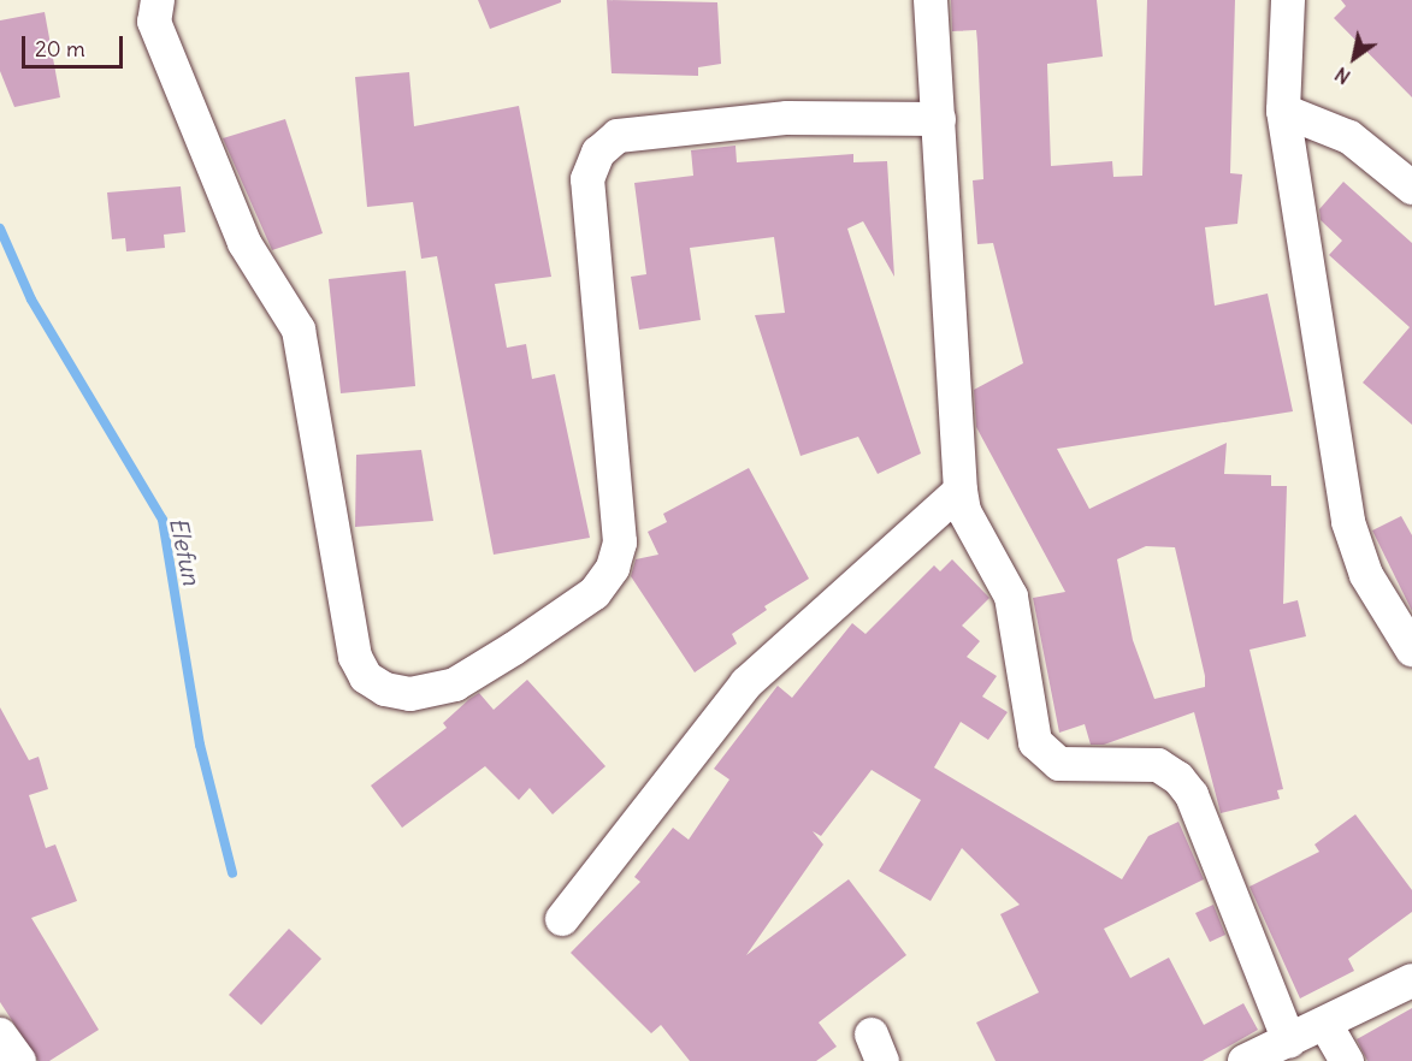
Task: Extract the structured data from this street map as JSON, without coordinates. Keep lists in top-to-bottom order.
{
  "water": ["Elefun"],
  "scale_bar": "20 m",
  "north": "bottom left"
}
